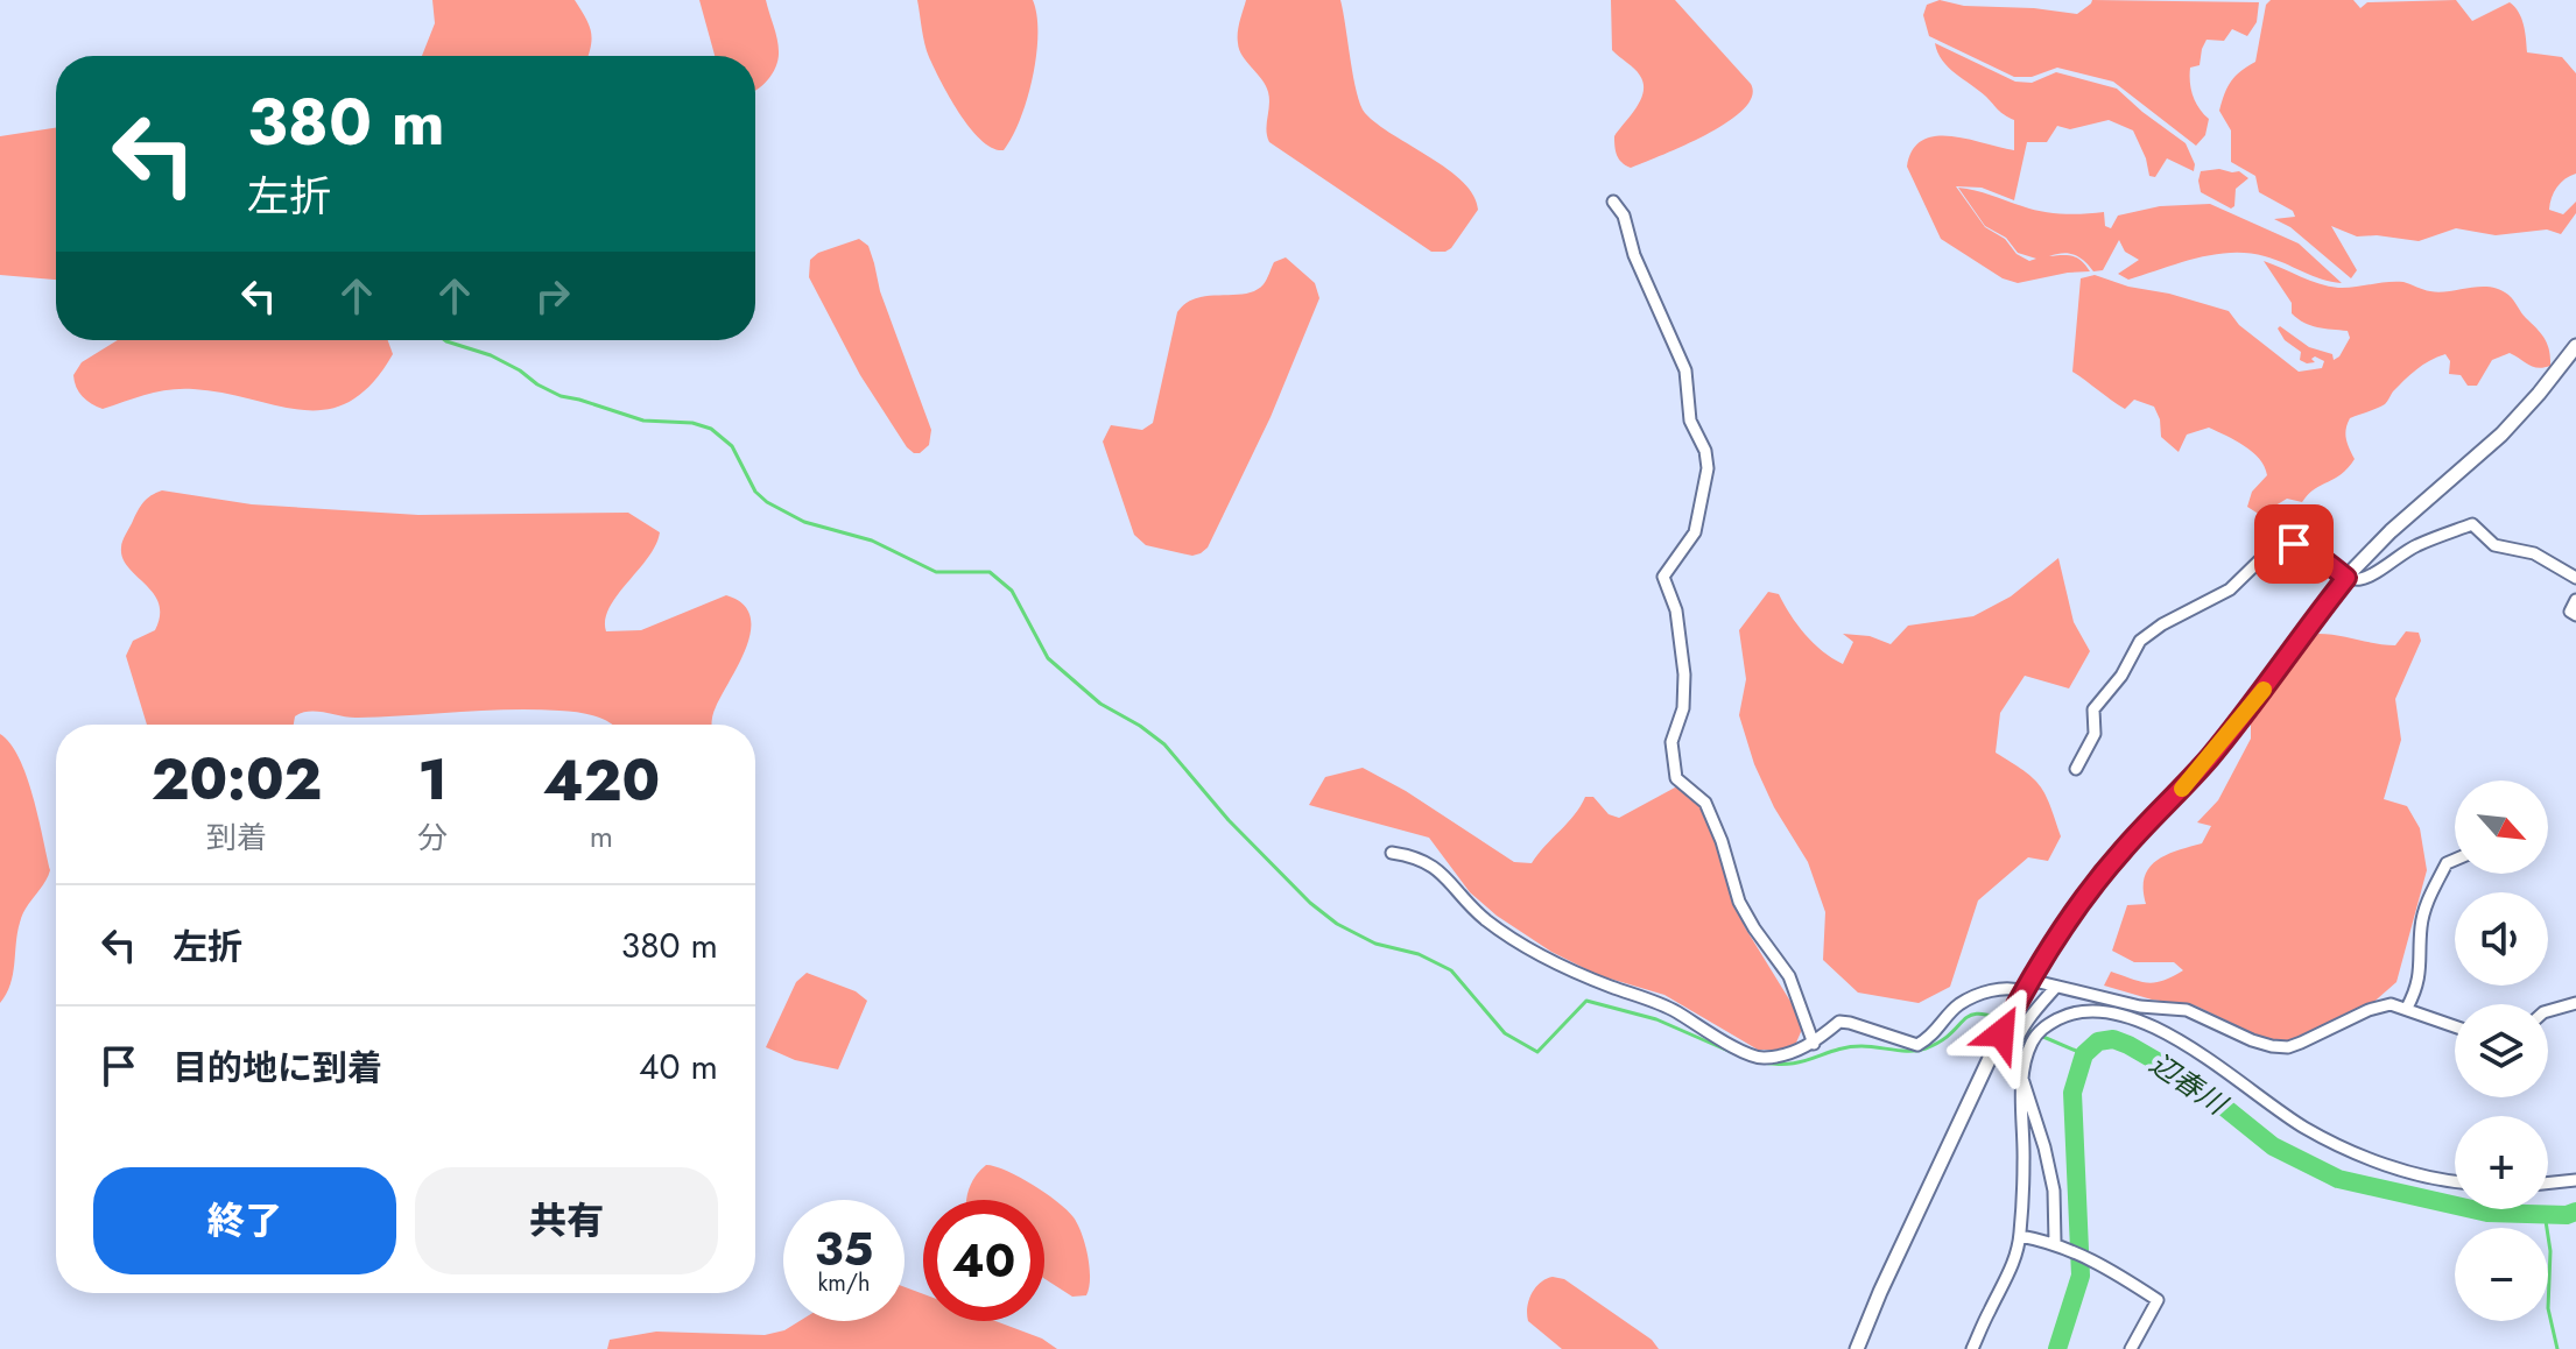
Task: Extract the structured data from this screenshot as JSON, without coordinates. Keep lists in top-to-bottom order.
{
  "water": ["辺春川"],
  "north": "bottom right",
  "page": {
    "turn": ["380 m", "左折"],
    "eta": [
      "20:02",
      "到着",
      "1",
      "分",
      "420",
      "m"
    ],
    "map_buttons": ["+", "−"],
    "list": [
      {
        "name": "左折",
        "value": "380 m"
      },
      {
        "name": "目的地に到着",
        "value": "40 m"
      }
    ],
    "buttons": ["終了", "共有"],
    "speed": "35 km/h",
    "limit": "40"
  }
}
